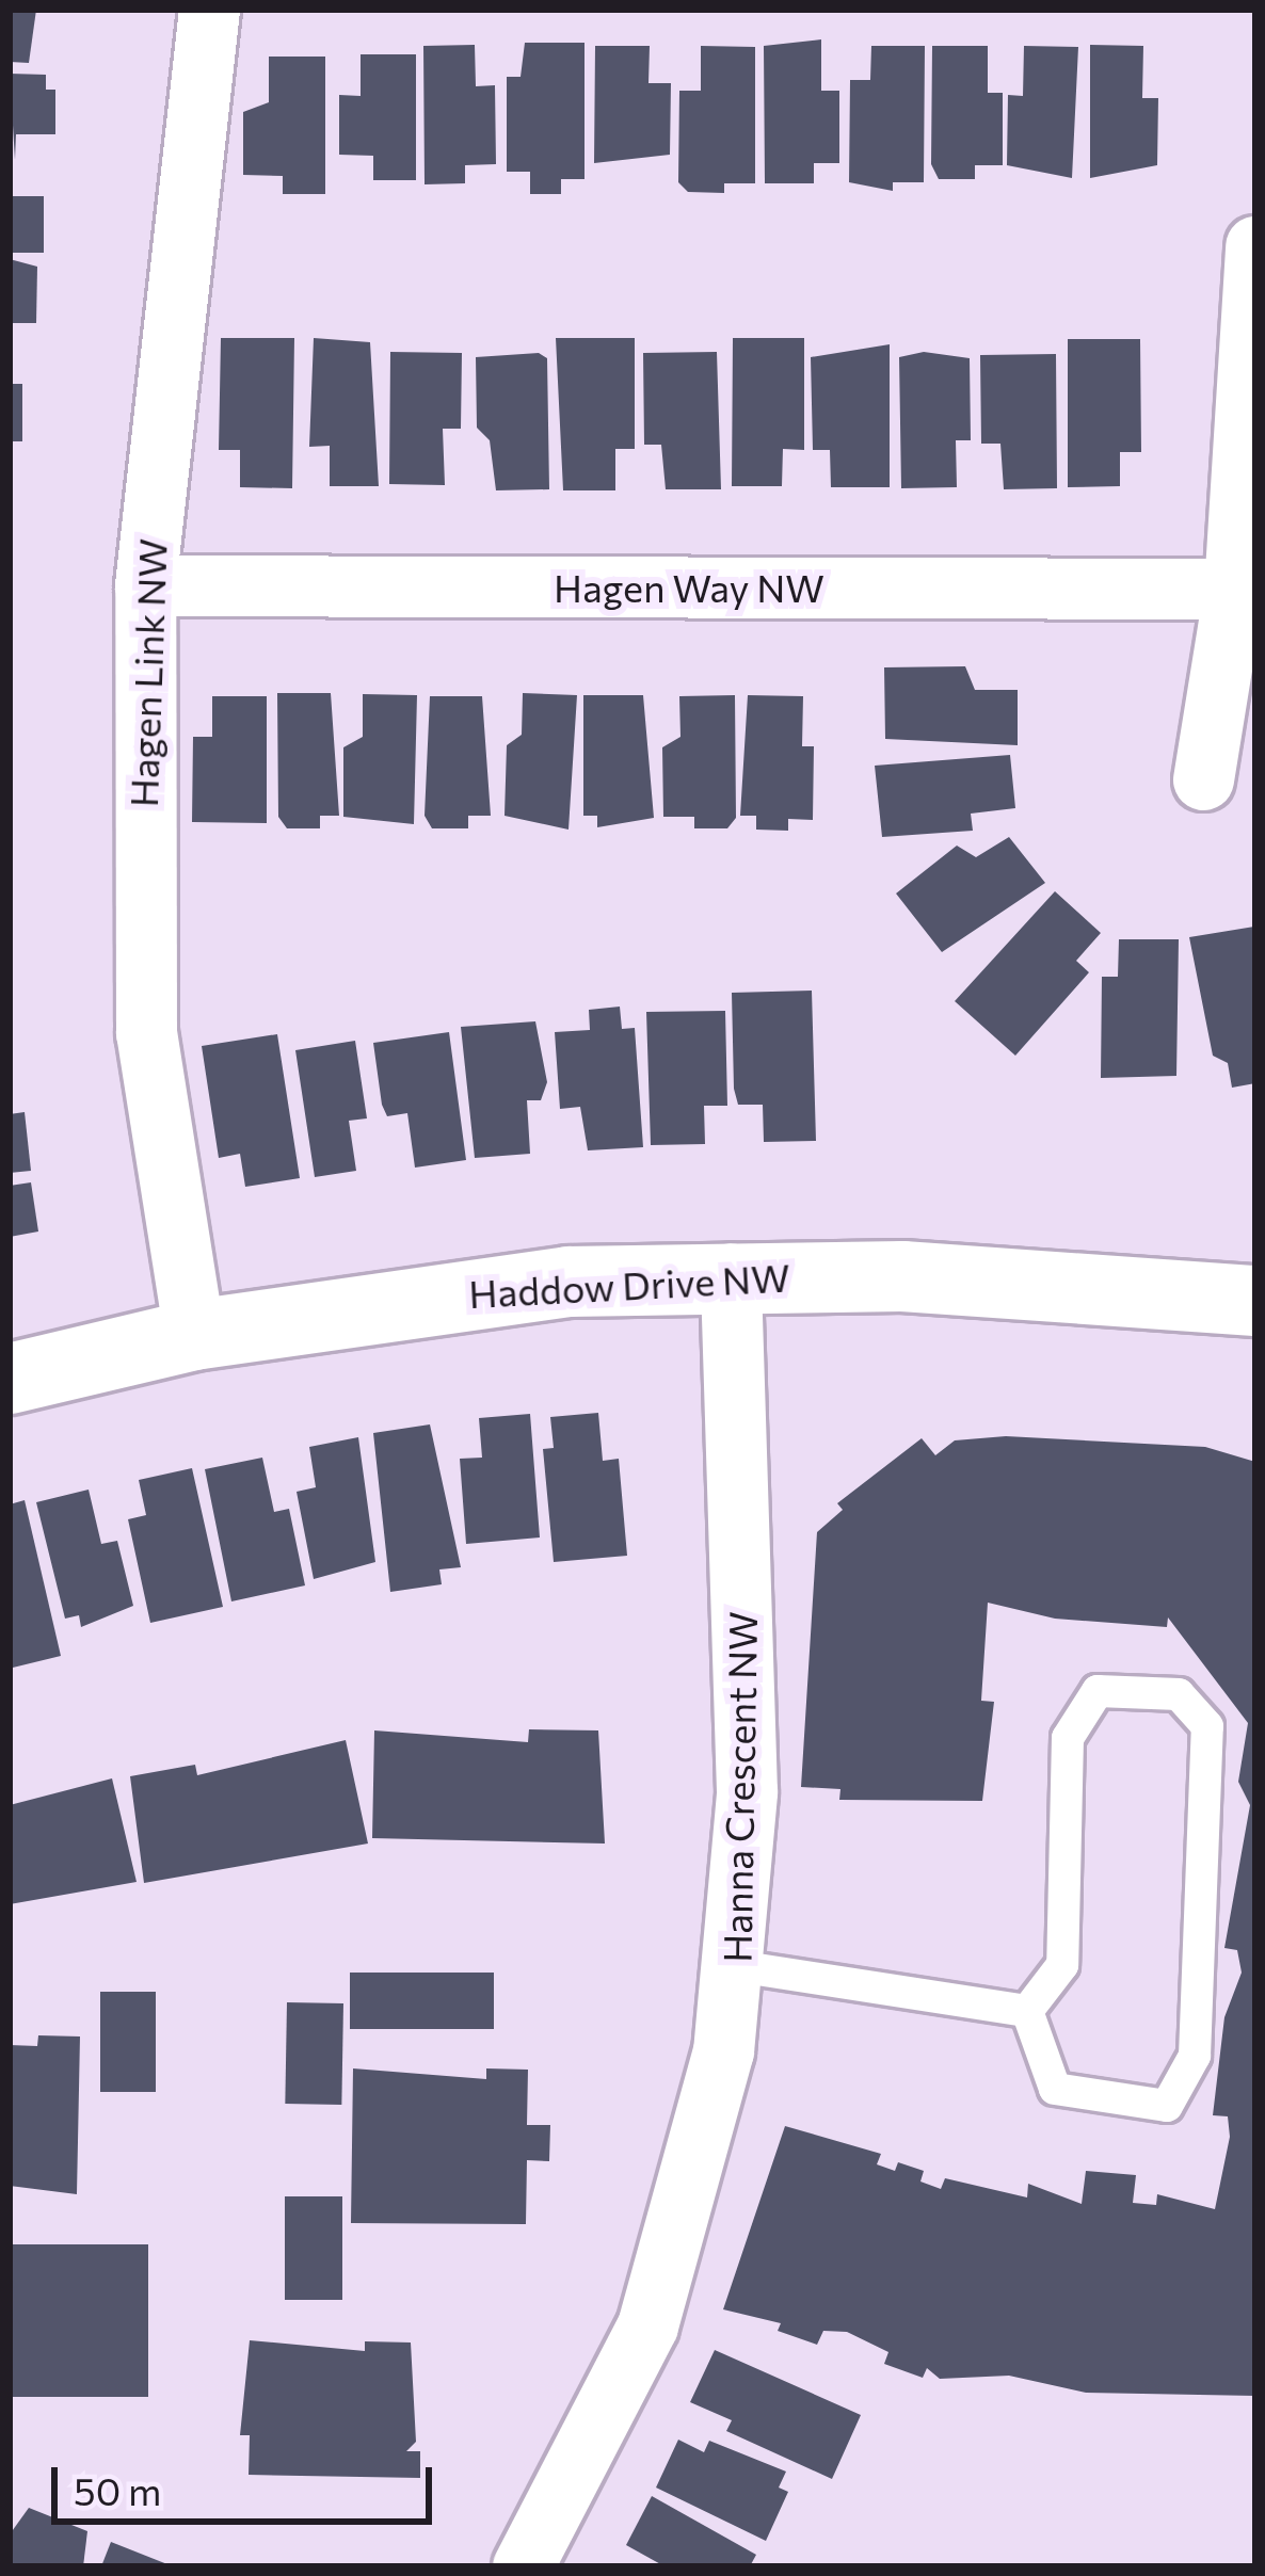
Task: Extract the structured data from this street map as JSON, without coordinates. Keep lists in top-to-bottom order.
{
  "streets": {
    "street": [
      "Hagen Way NW",
      "Hagen Link NW",
      "Haddow Drive NW",
      "Hanna Crescent NW"
    ]
  },
  "crossings": [
    ["Hagen Way NW", "Hagen Link NW"],
    ["Hagen Link NW", "Haddow Drive NW"],
    ["Haddow Drive NW", "Hanna Crescent NW"]
  ],
  "scale_bar": "50 m"
}
